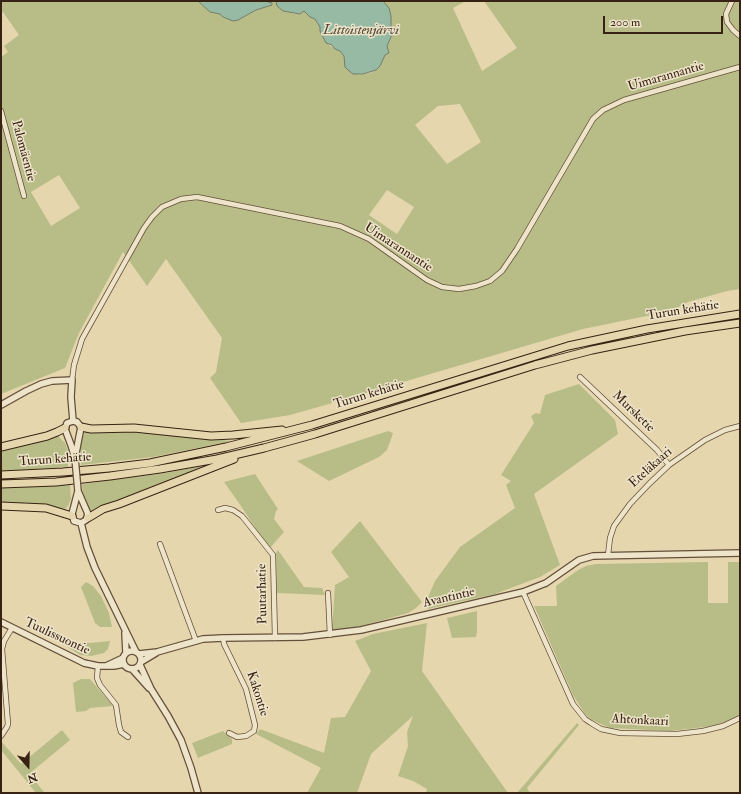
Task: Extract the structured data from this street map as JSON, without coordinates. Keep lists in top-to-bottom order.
{
  "streets": {
    "highway": ["Turun kehätie"],
    "street": [
      "Uimarannantie",
      "Palomäentie",
      "Mursketie",
      "Eteläkaari",
      "Puutarhatie",
      "Avantintie",
      "Tuulissuontie",
      "Kakontie",
      "Ahtonkaari"
    ]
  },
  "crossings": [
    ["Mursketie", "Eteläkaari"],
    ["Eteläkaari", "Avantintie"],
    ["Puutarhatie", "Avantintie"],
    ["Avantintie", "Tuulissuontie"],
    ["Avantintie", "Kakontie"],
    ["Avantintie", "Ahtonkaari"]
  ],
  "water": ["Littoistenjärvi"],
  "scale_bar": "200 m",
  "north": "bottom"
}
